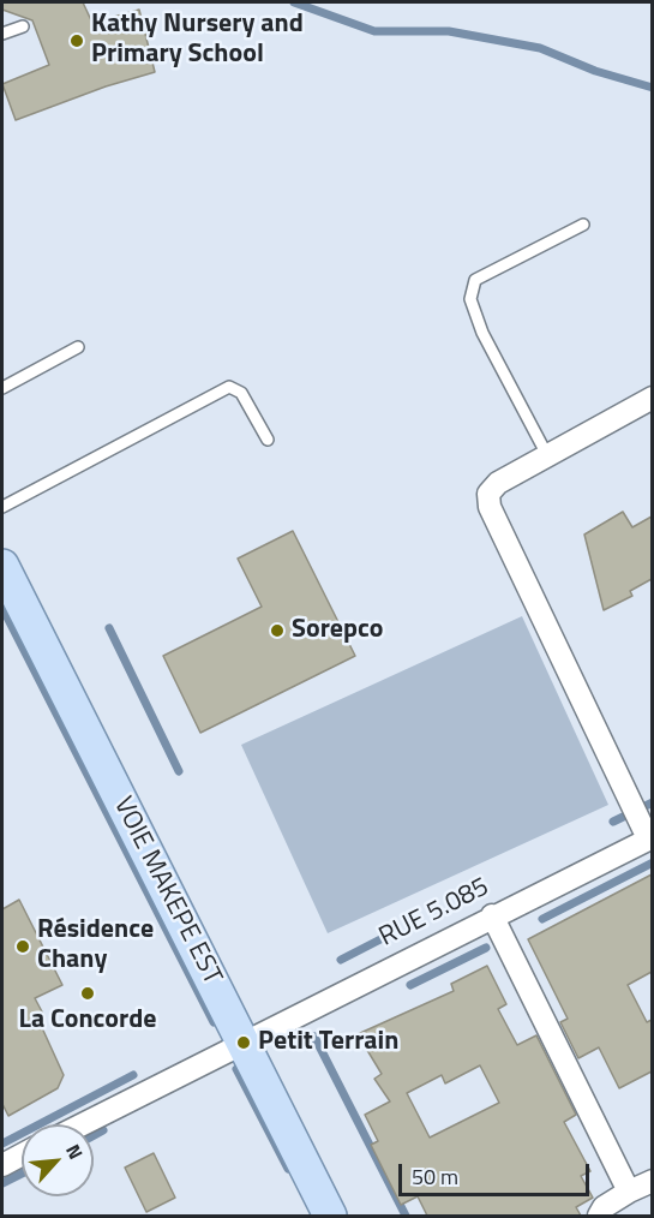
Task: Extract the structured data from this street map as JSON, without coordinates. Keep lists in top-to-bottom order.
{
  "streets": {
    "main road": ["VOIE MAKEPE EST"],
    "street": ["RUE 5.085"]
  },
  "crossings": [
    ["VOIE MAKEPE EST", "RUE 5.085"]
  ],
  "places": [
    "Kathy Nursery and Primary School",
    "Sorepco",
    "Résidence Chany",
    "La Concorde",
    "Petit Terrain"
  ],
  "scale_bar": "50 m",
  "north": "top right"
}
